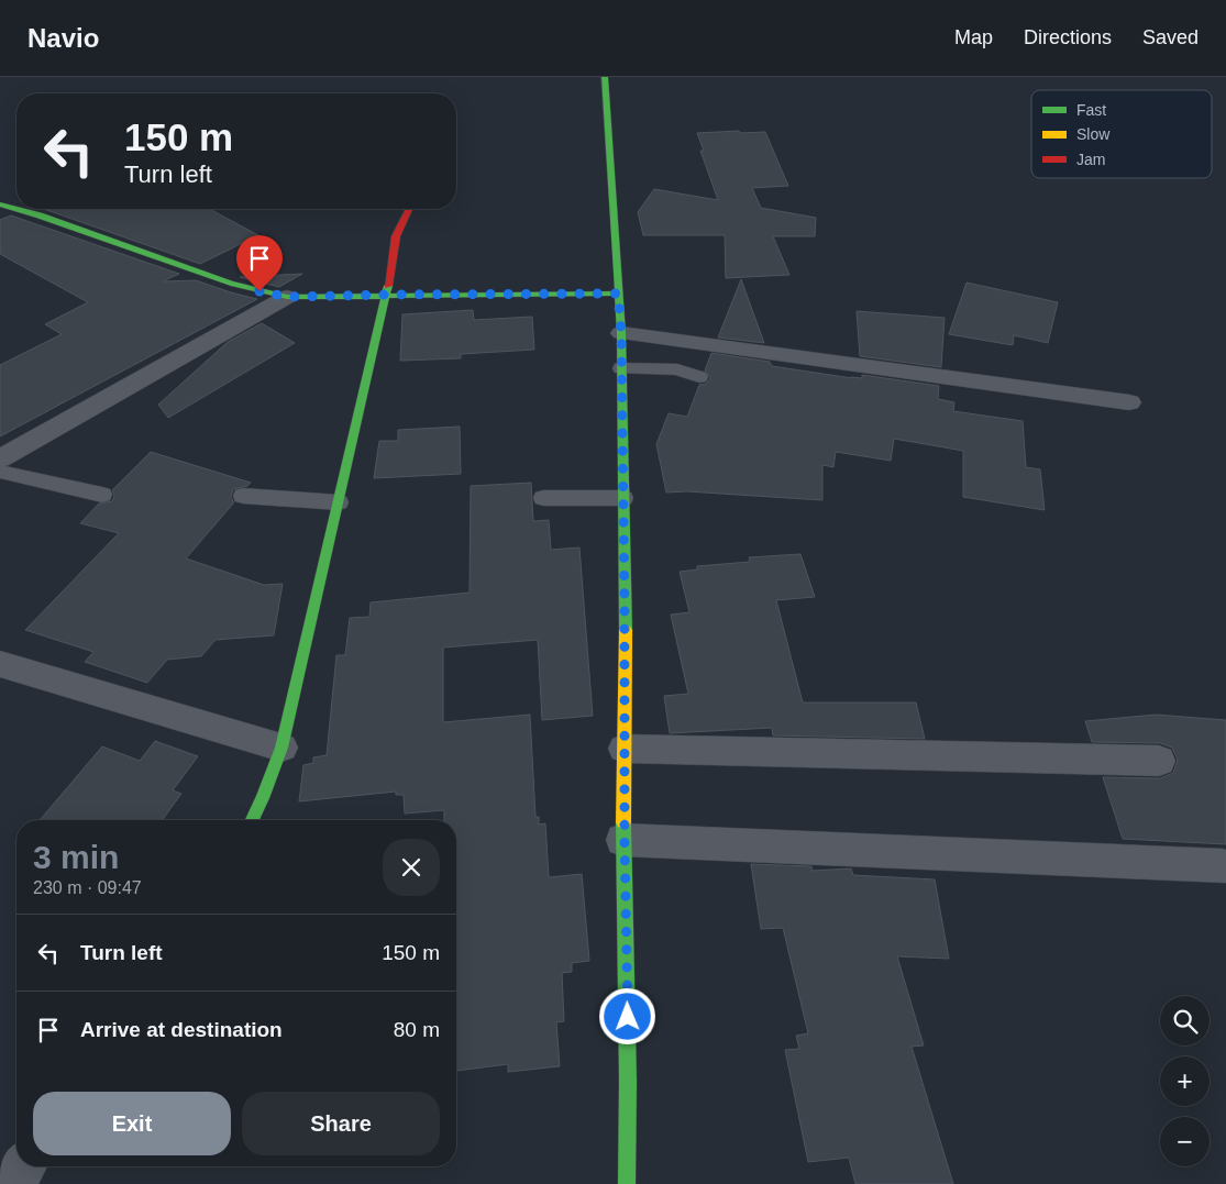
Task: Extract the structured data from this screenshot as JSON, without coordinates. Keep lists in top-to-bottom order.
{
  "legend": ["Fast", "Slow", "Jam"],
  "page": {
    "header": "Navio",
    "nav": ["Map", "Directions", "Saved"],
    "turn": ["150 m", "Turn left"],
    "heading": ["3 min", "230 m · 09:47"],
    "list": [
      {
        "name": "Turn left",
        "value": "150 m"
      },
      {
        "name": "Arrive at destination",
        "value": "80 m"
      }
    ],
    "map_buttons": ["+", "−"],
    "buttons": ["Exit", "Share"]
  }
}
